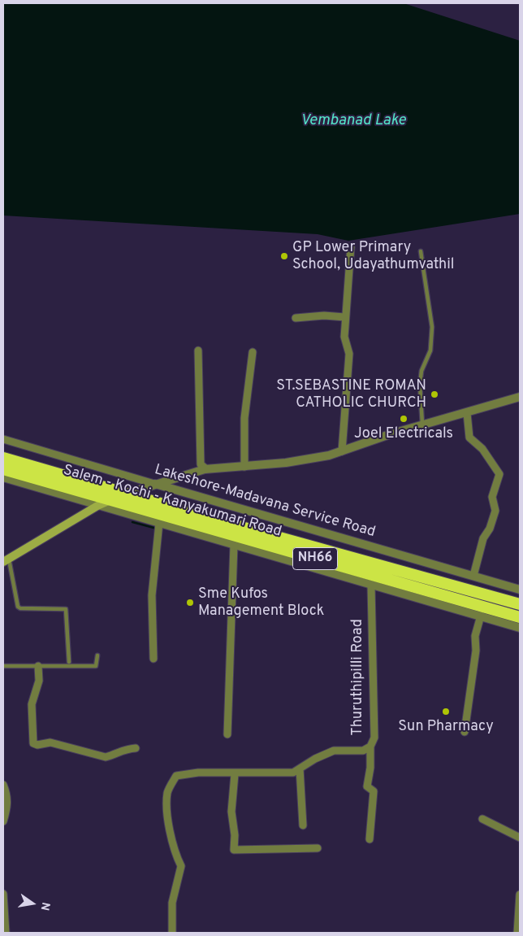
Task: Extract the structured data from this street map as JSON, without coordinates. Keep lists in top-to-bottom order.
{
  "streets": {
    "highway": ["Salem - Kochi - Kanyakumari Road", "NH66"],
    "street": ["Lakeshore-Madavana Service Road", "Thuruthipilli Road"]
  },
  "water": ["Vembanad Lake"],
  "places": [
    "GP Lower Primary School, Udayathumvathil",
    "ST.SEBASTINE ROMAN CATHOLIC CHURCH",
    "Joel Electricals",
    "Sme Kufos Management Block",
    "Sun Pharmacy"
  ],
  "north": "right"
}
